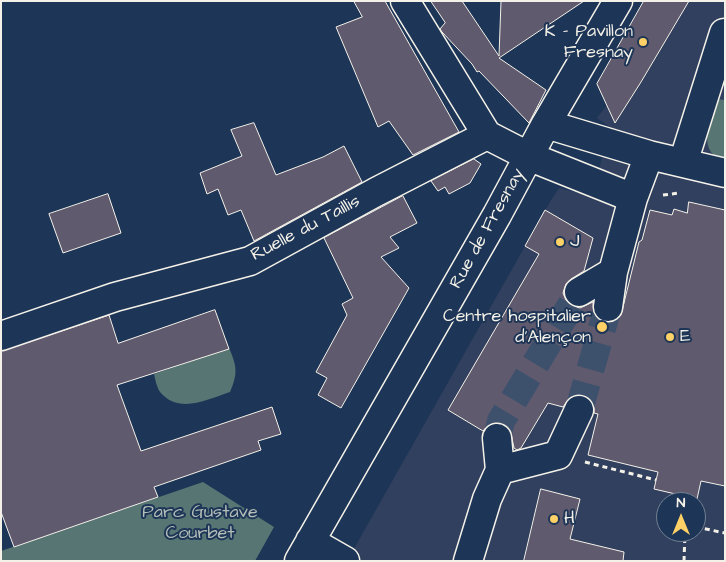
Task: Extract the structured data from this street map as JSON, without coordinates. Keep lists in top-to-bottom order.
{
  "streets": {
    "street": ["Ruelle du Taillis", "Rue de Fresnay"]
  },
  "parks": ["Parc Gustave Courbet"],
  "places": [
    "K - Pavillon Fresnay",
    "J",
    "Centre hospitalier d'Alençon",
    "E",
    "H"
  ],
  "north": "top"
}
